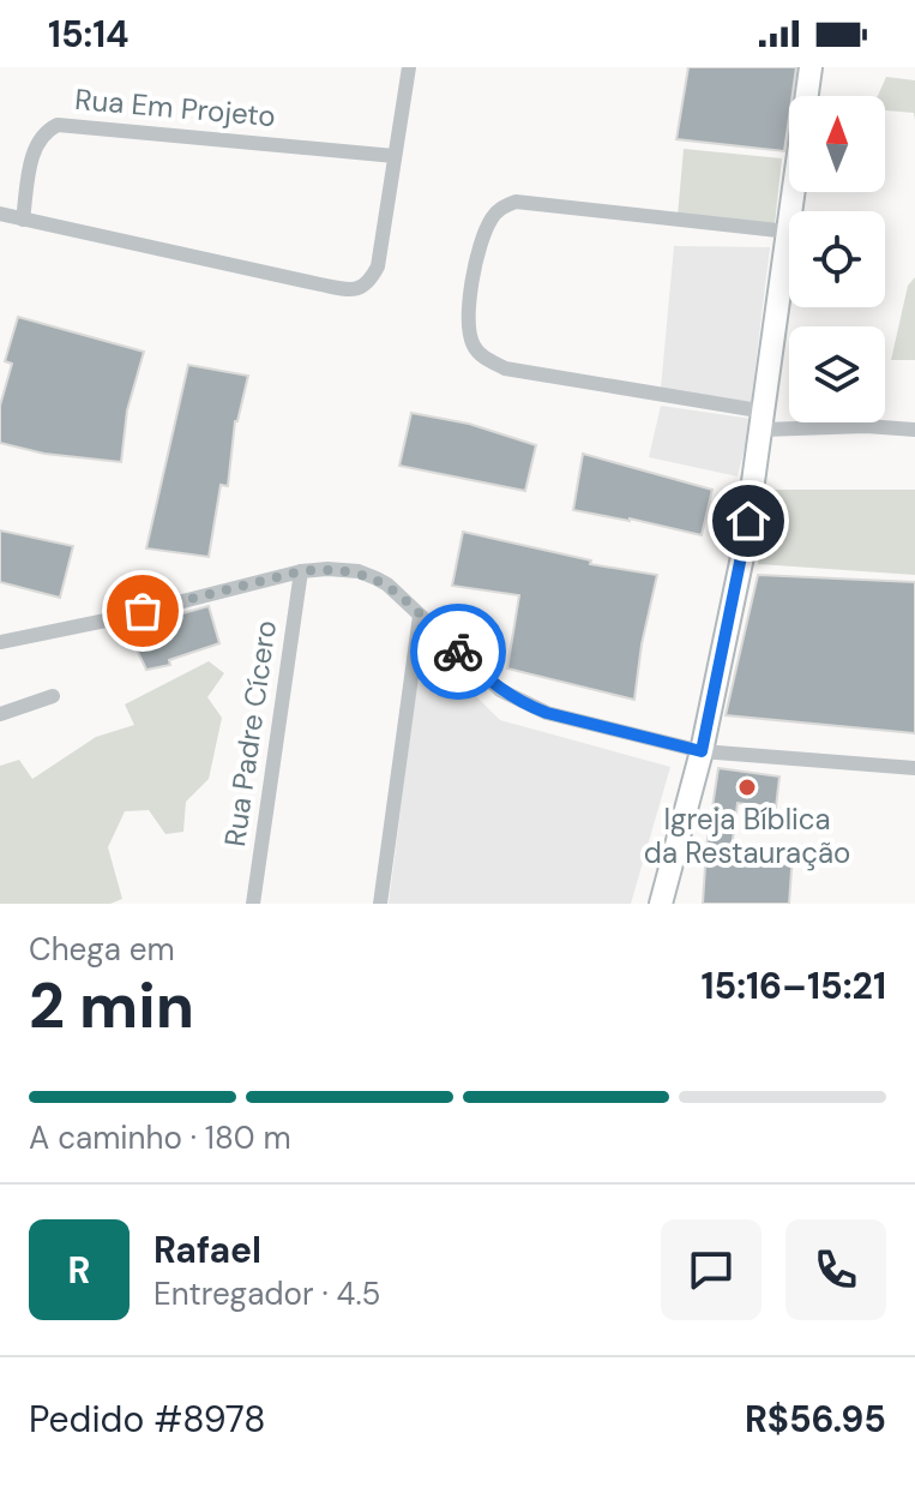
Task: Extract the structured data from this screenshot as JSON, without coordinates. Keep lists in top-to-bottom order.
{
  "streets": {
    "street": ["Rua Em Projeto", "Rua Padre Cícero"]
  },
  "places": ["Igreja Bíblica da Restauração"],
  "north": "top",
  "page": {
    "status": "15:14",
    "heading": ["2 min", "Chega em", "15:16–15:21"],
    "panel": [
      "Rafael",
      "Entregador · 4.5",
      "Pedido #8978",
      "R$56.95"
    ],
    "bar": "A caminho · 180 m",
    "round": "R"
  }
}
